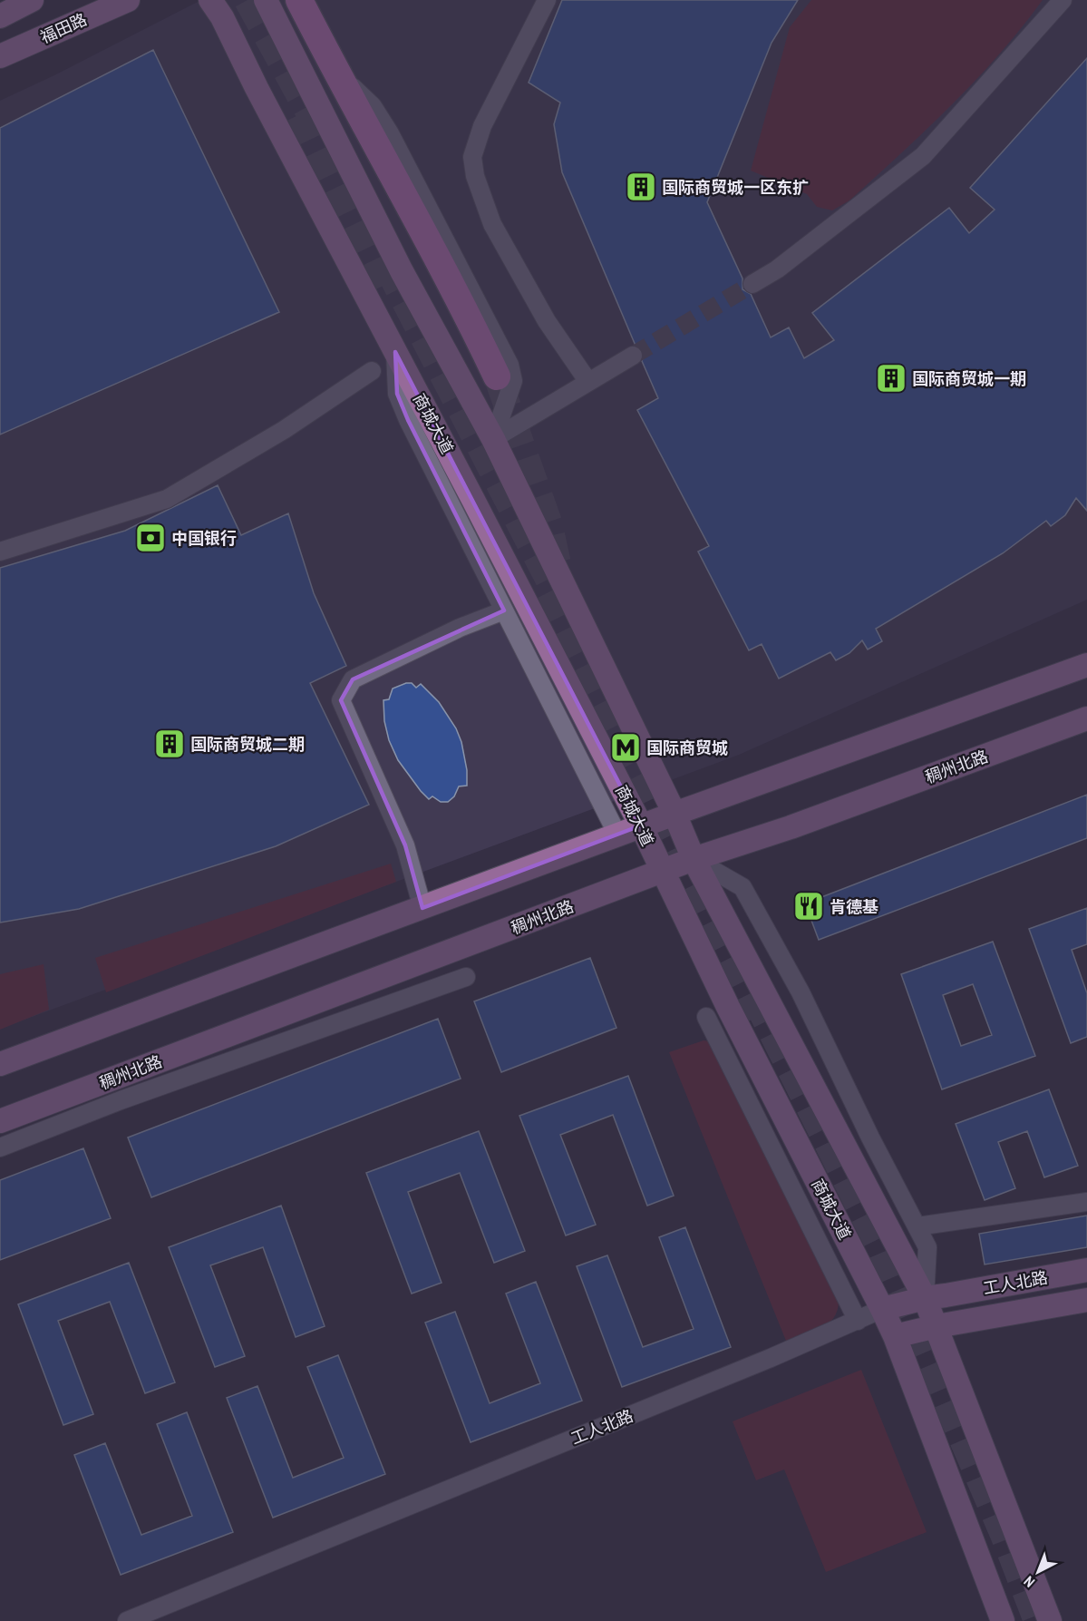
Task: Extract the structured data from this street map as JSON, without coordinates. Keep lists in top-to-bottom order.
{
  "streets": {
    "main road": [
      "福田路",
      "商城大道",
      "稠州北路",
      "工人北路"
    ]
  },
  "crossings": [
    ["商城大道", "稠州北路"],
    ["商城大道", "工人北路"]
  ],
  "places": {
    "building": ["国际商贸城一区东扩", "国际商贸城一期", "国际商贸城二期"],
    "bank": ["中国银行"],
    "metro station": ["国际商贸城"],
    "restaurant": ["肯德基"]
  },
  "north": "bottom left"
}
